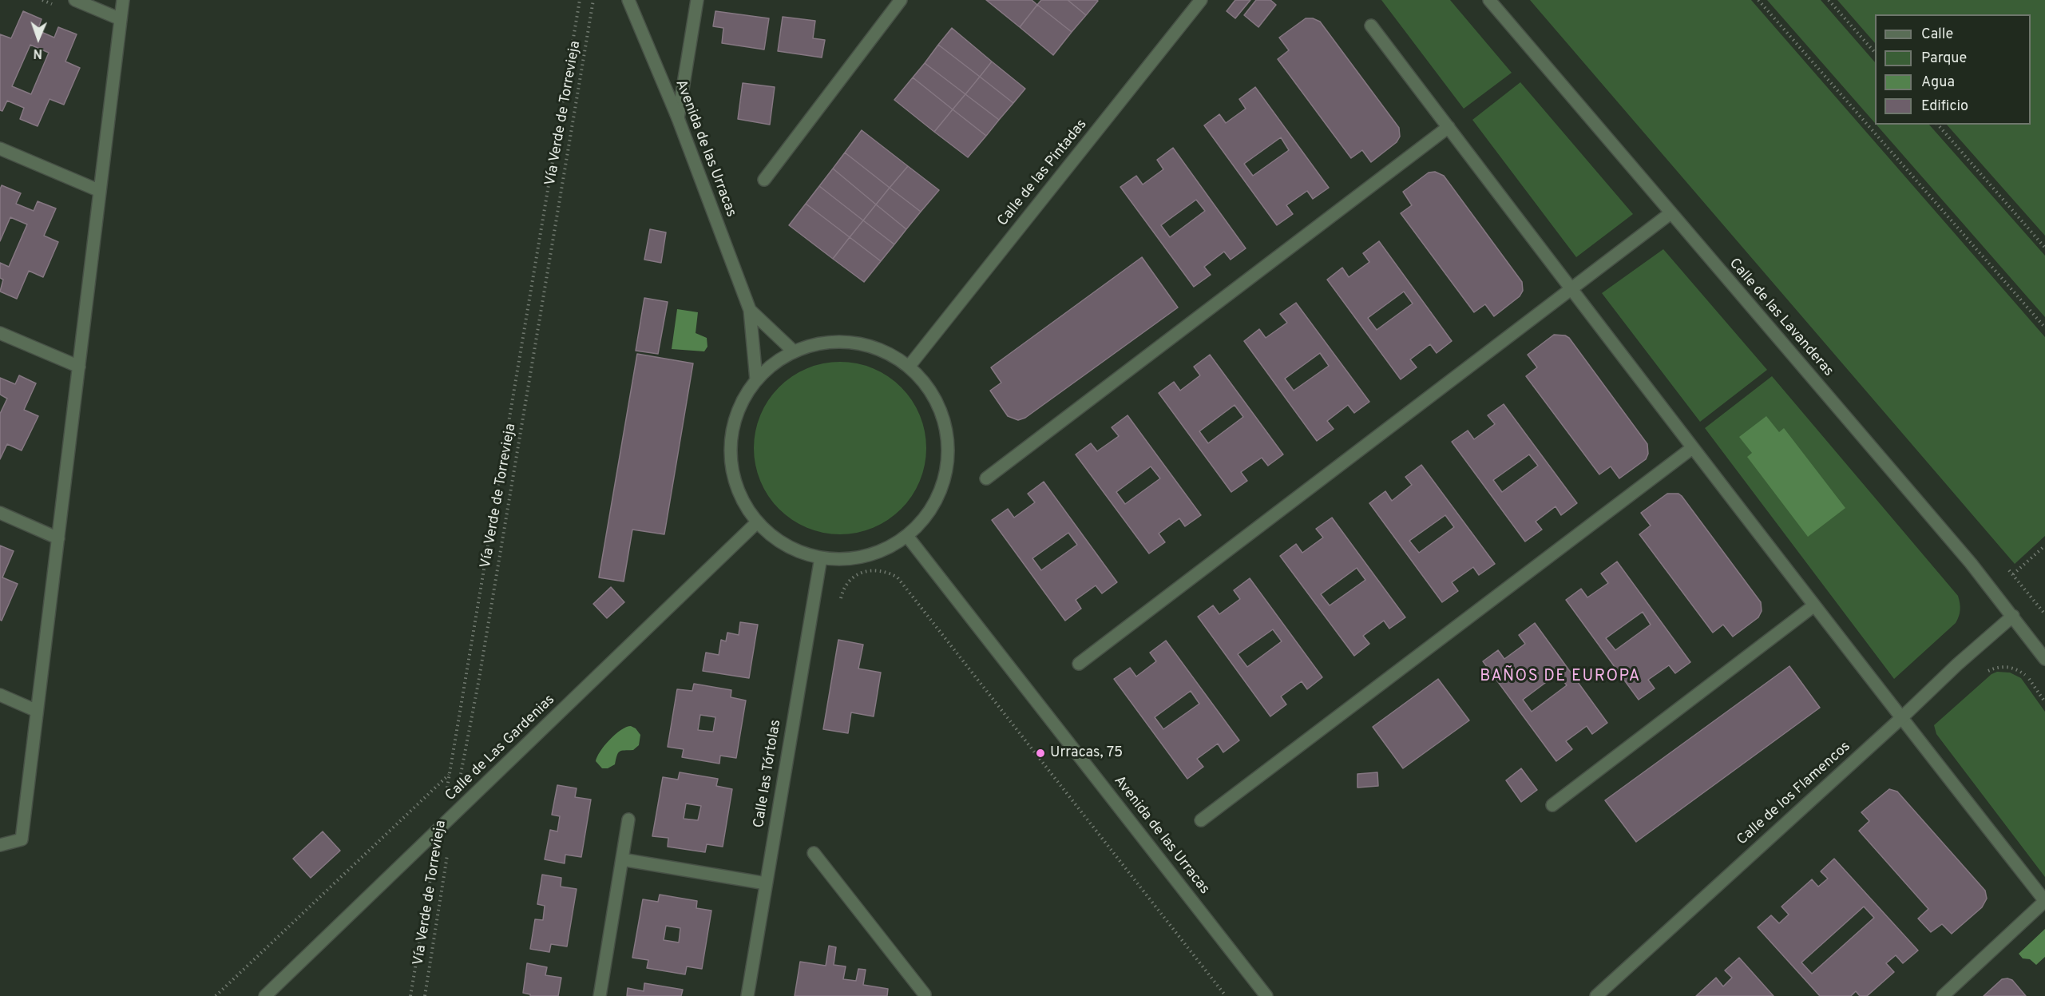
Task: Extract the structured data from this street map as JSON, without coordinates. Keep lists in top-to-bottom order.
{
  "streets": {
    "street": [
      "Avenida de las Urracas",
      "Calle de las Pintadas",
      "Calle de las Lavanderas",
      "Calle de Las Gardenias",
      "Calle las Tórtolas",
      "Calle de los Flamencos"
    ],
    "path": ["Vía Verde de Torrevieja"]
  },
  "crossings": [
    ["Vía Verde de Torrevieja", "Calle de Las Gardenias"],
    ["Calle de las Lavanderas", "Calle de los Flamencos"]
  ],
  "districts": ["BAÑOS DE EUROPA"],
  "places": ["Urracas, 75"],
  "legend": [
    "Calle",
    "Parque",
    "Agua",
    "Edificio"
  ],
  "north": "bottom"
}
